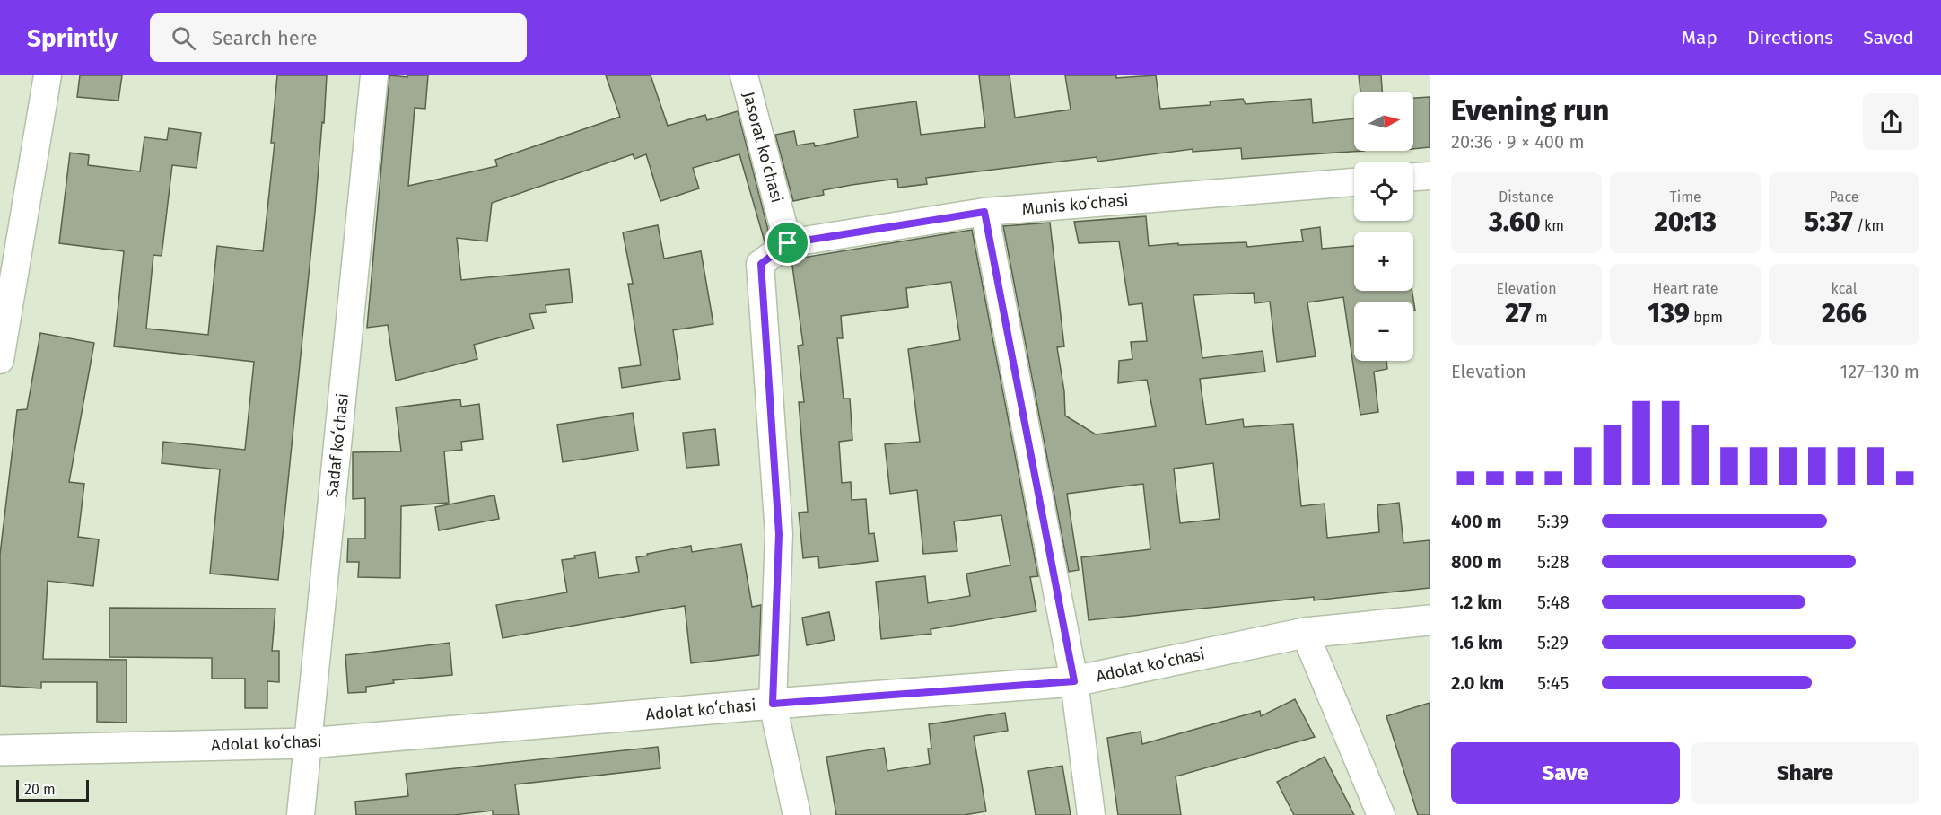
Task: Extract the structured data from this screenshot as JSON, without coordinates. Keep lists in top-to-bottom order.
{
  "streets": {
    "street": [
      "Jasorat koʻchasi",
      "Munis koʻchasi",
      "Sadaf koʻchasi",
      "Adolat koʻchasi"
    ]
  },
  "crossings": [
    ["Jasorat koʻchasi", "Munis koʻchasi"],
    ["Sadaf koʻchasi", "Adolat koʻchasi"]
  ],
  "scale_bar": "20 m",
  "north": "right",
  "page": {
    "header": "Sprintly",
    "search": "Search here",
    "nav": ["Map", "Directions", "Saved"],
    "heading": ["Evening run", "20:36 · 9 × 400 m"],
    "map_buttons": ["+", "−"],
    "stats": [
      ["Distance", "3.60 km"],
      ["Time", "20:13"],
      ["Pace", "5:37 /km"],
      ["Elevation", "27 m"],
      ["Heart rate", "139 bpm"],
      ["kcal", "266"]
    ],
    "chart": ["Elevation", "127–130 m"],
    "list": [
      {
        "name": "400 m",
        "note": "5:39"
      },
      {
        "name": "800 m",
        "note": "5:28"
      },
      {
        "name": "1.2 km",
        "note": "5:48"
      },
      {
        "name": "1.6 km",
        "note": "5:29"
      },
      {
        "name": "2.0 km",
        "note": "5:45"
      }
    ],
    "buttons": ["Save", "Share"],
    "scale": "20 m"
  }
}
